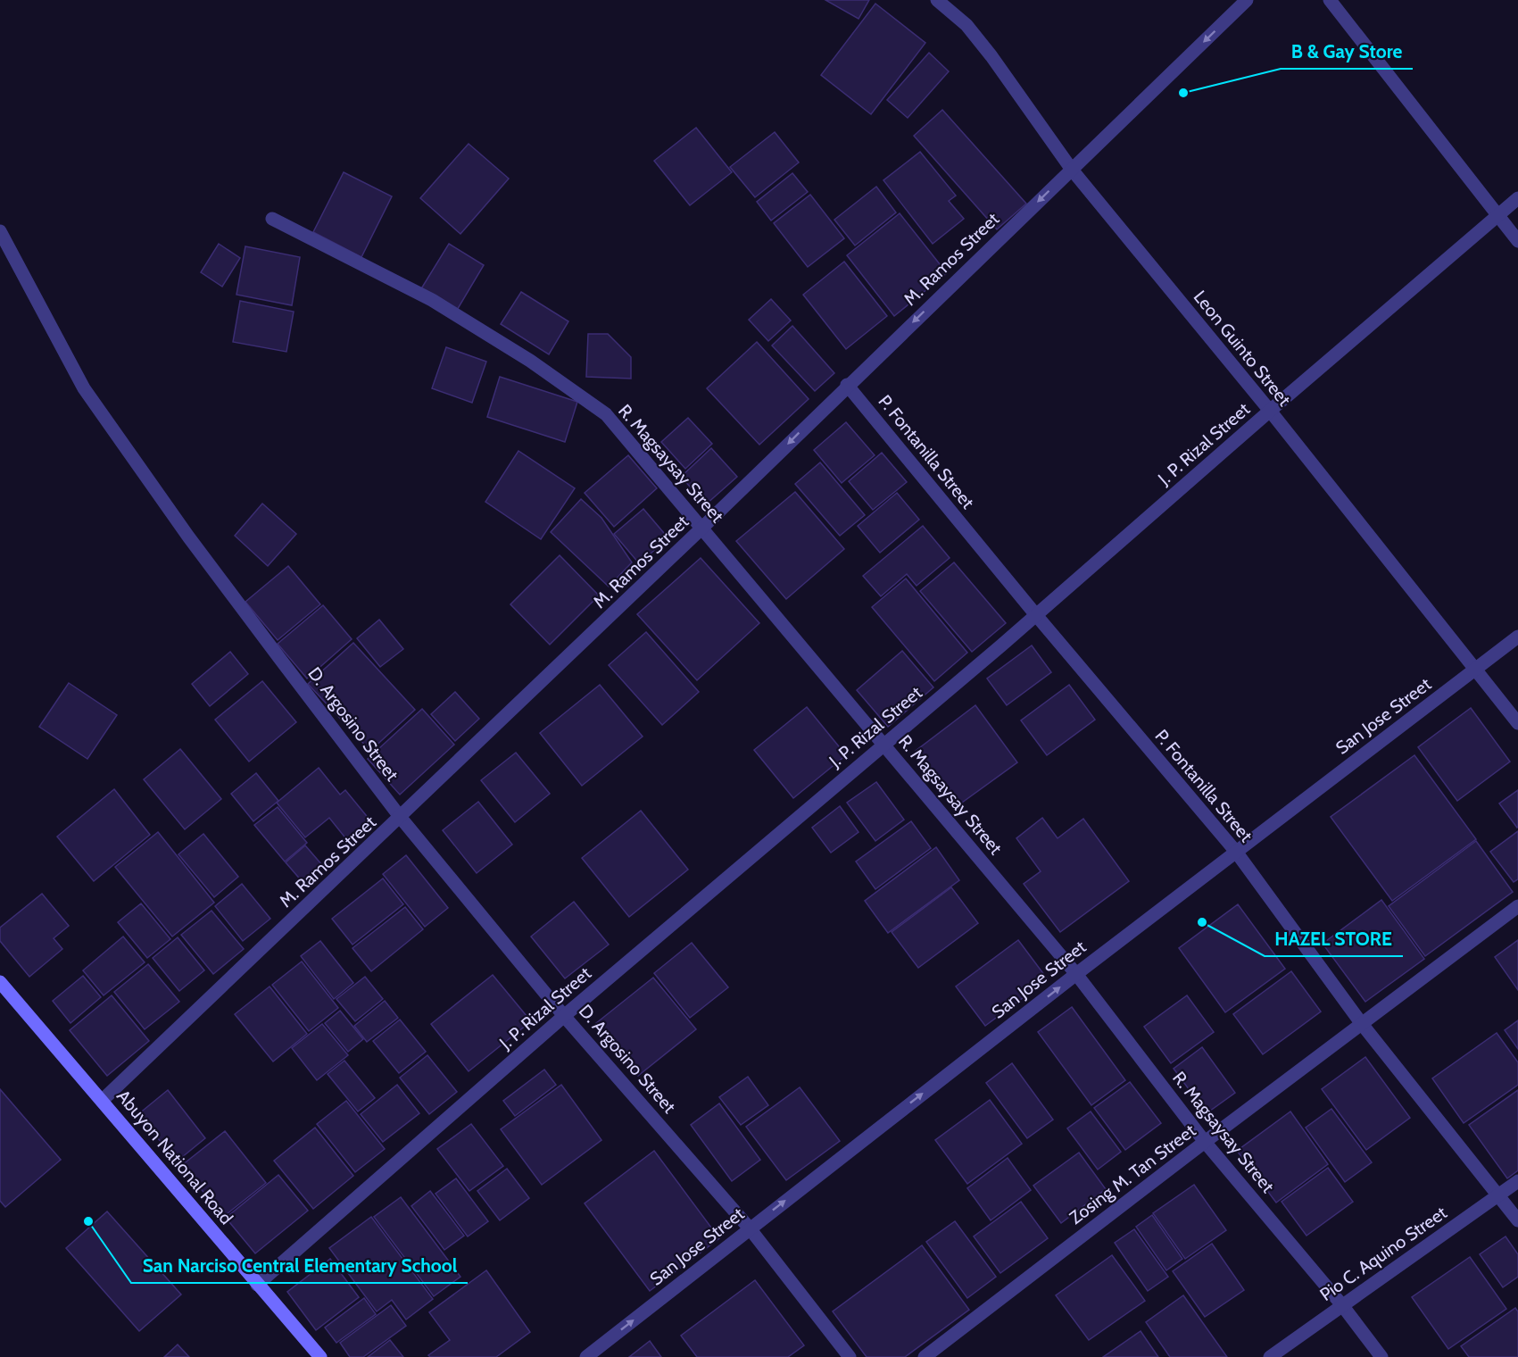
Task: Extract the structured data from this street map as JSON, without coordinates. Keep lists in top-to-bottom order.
{
  "streets": {
    "street": [
      "M. Ramos Street",
      "Leon Guinto Street",
      "J. P. Rizal Street",
      "P. Fontanilla Street",
      "R. Magsaysay Street",
      "San Jose Street",
      "D. Argosino Street",
      "Abuyon National Road",
      "Zosing M. Tan Street",
      "Pio C. Aquino Street"
    ]
  },
  "crossings": [
    ["M. Ramos Street", "Leon Guinto Street"],
    ["M. Ramos Street", "P. Fontanilla Street"],
    ["M. Ramos Street", "R. Magsaysay Street"],
    ["M. Ramos Street", "D. Argosino Street"],
    ["M. Ramos Street", "Abuyon National Road"],
    ["Leon Guinto Street", "J. P. Rizal Street"],
    ["Leon Guinto Street", "San Jose Street"],
    ["J. P. Rizal Street", "P. Fontanilla Street"],
    ["J. P. Rizal Street", "R. Magsaysay Street"],
    ["J. P. Rizal Street", "D. Argosino Street"],
    ["J. P. Rizal Street", "Abuyon National Road"],
    ["P. Fontanilla Street", "San Jose Street"],
    ["P. Fontanilla Street", "Zosing M. Tan Street"],
    ["P. Fontanilla Street", "Pio C. Aquino Street"],
    ["R. Magsaysay Street", "San Jose Street"],
    ["R. Magsaysay Street", "Zosing M. Tan Street"],
    ["R. Magsaysay Street", "Pio C. Aquino Street"],
    ["San Jose Street", "D. Argosino Street"]
  ],
  "one_way": ["M. Ramos Street", "San Jose Street"],
  "places": ["B & Gay Store", "HAZEL STORE", "San Narciso Central Elementary School"]
}
